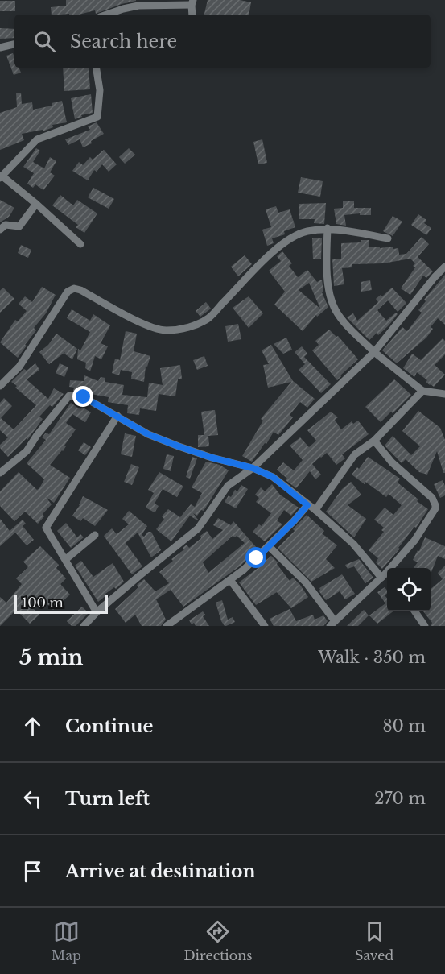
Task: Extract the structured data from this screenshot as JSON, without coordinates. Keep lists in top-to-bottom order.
{
  "scale_bar": "100 m",
  "page": {
    "search": "Search here",
    "scale": "100 m",
    "heading": ["5 min", "Walk · 350 m"],
    "list": [
      ["Continue", "80 m"],
      ["Turn left", "270 m"],
      "Arrive at destination"
    ],
    "nav": ["Map", "Directions", "Saved"]
  }
}
